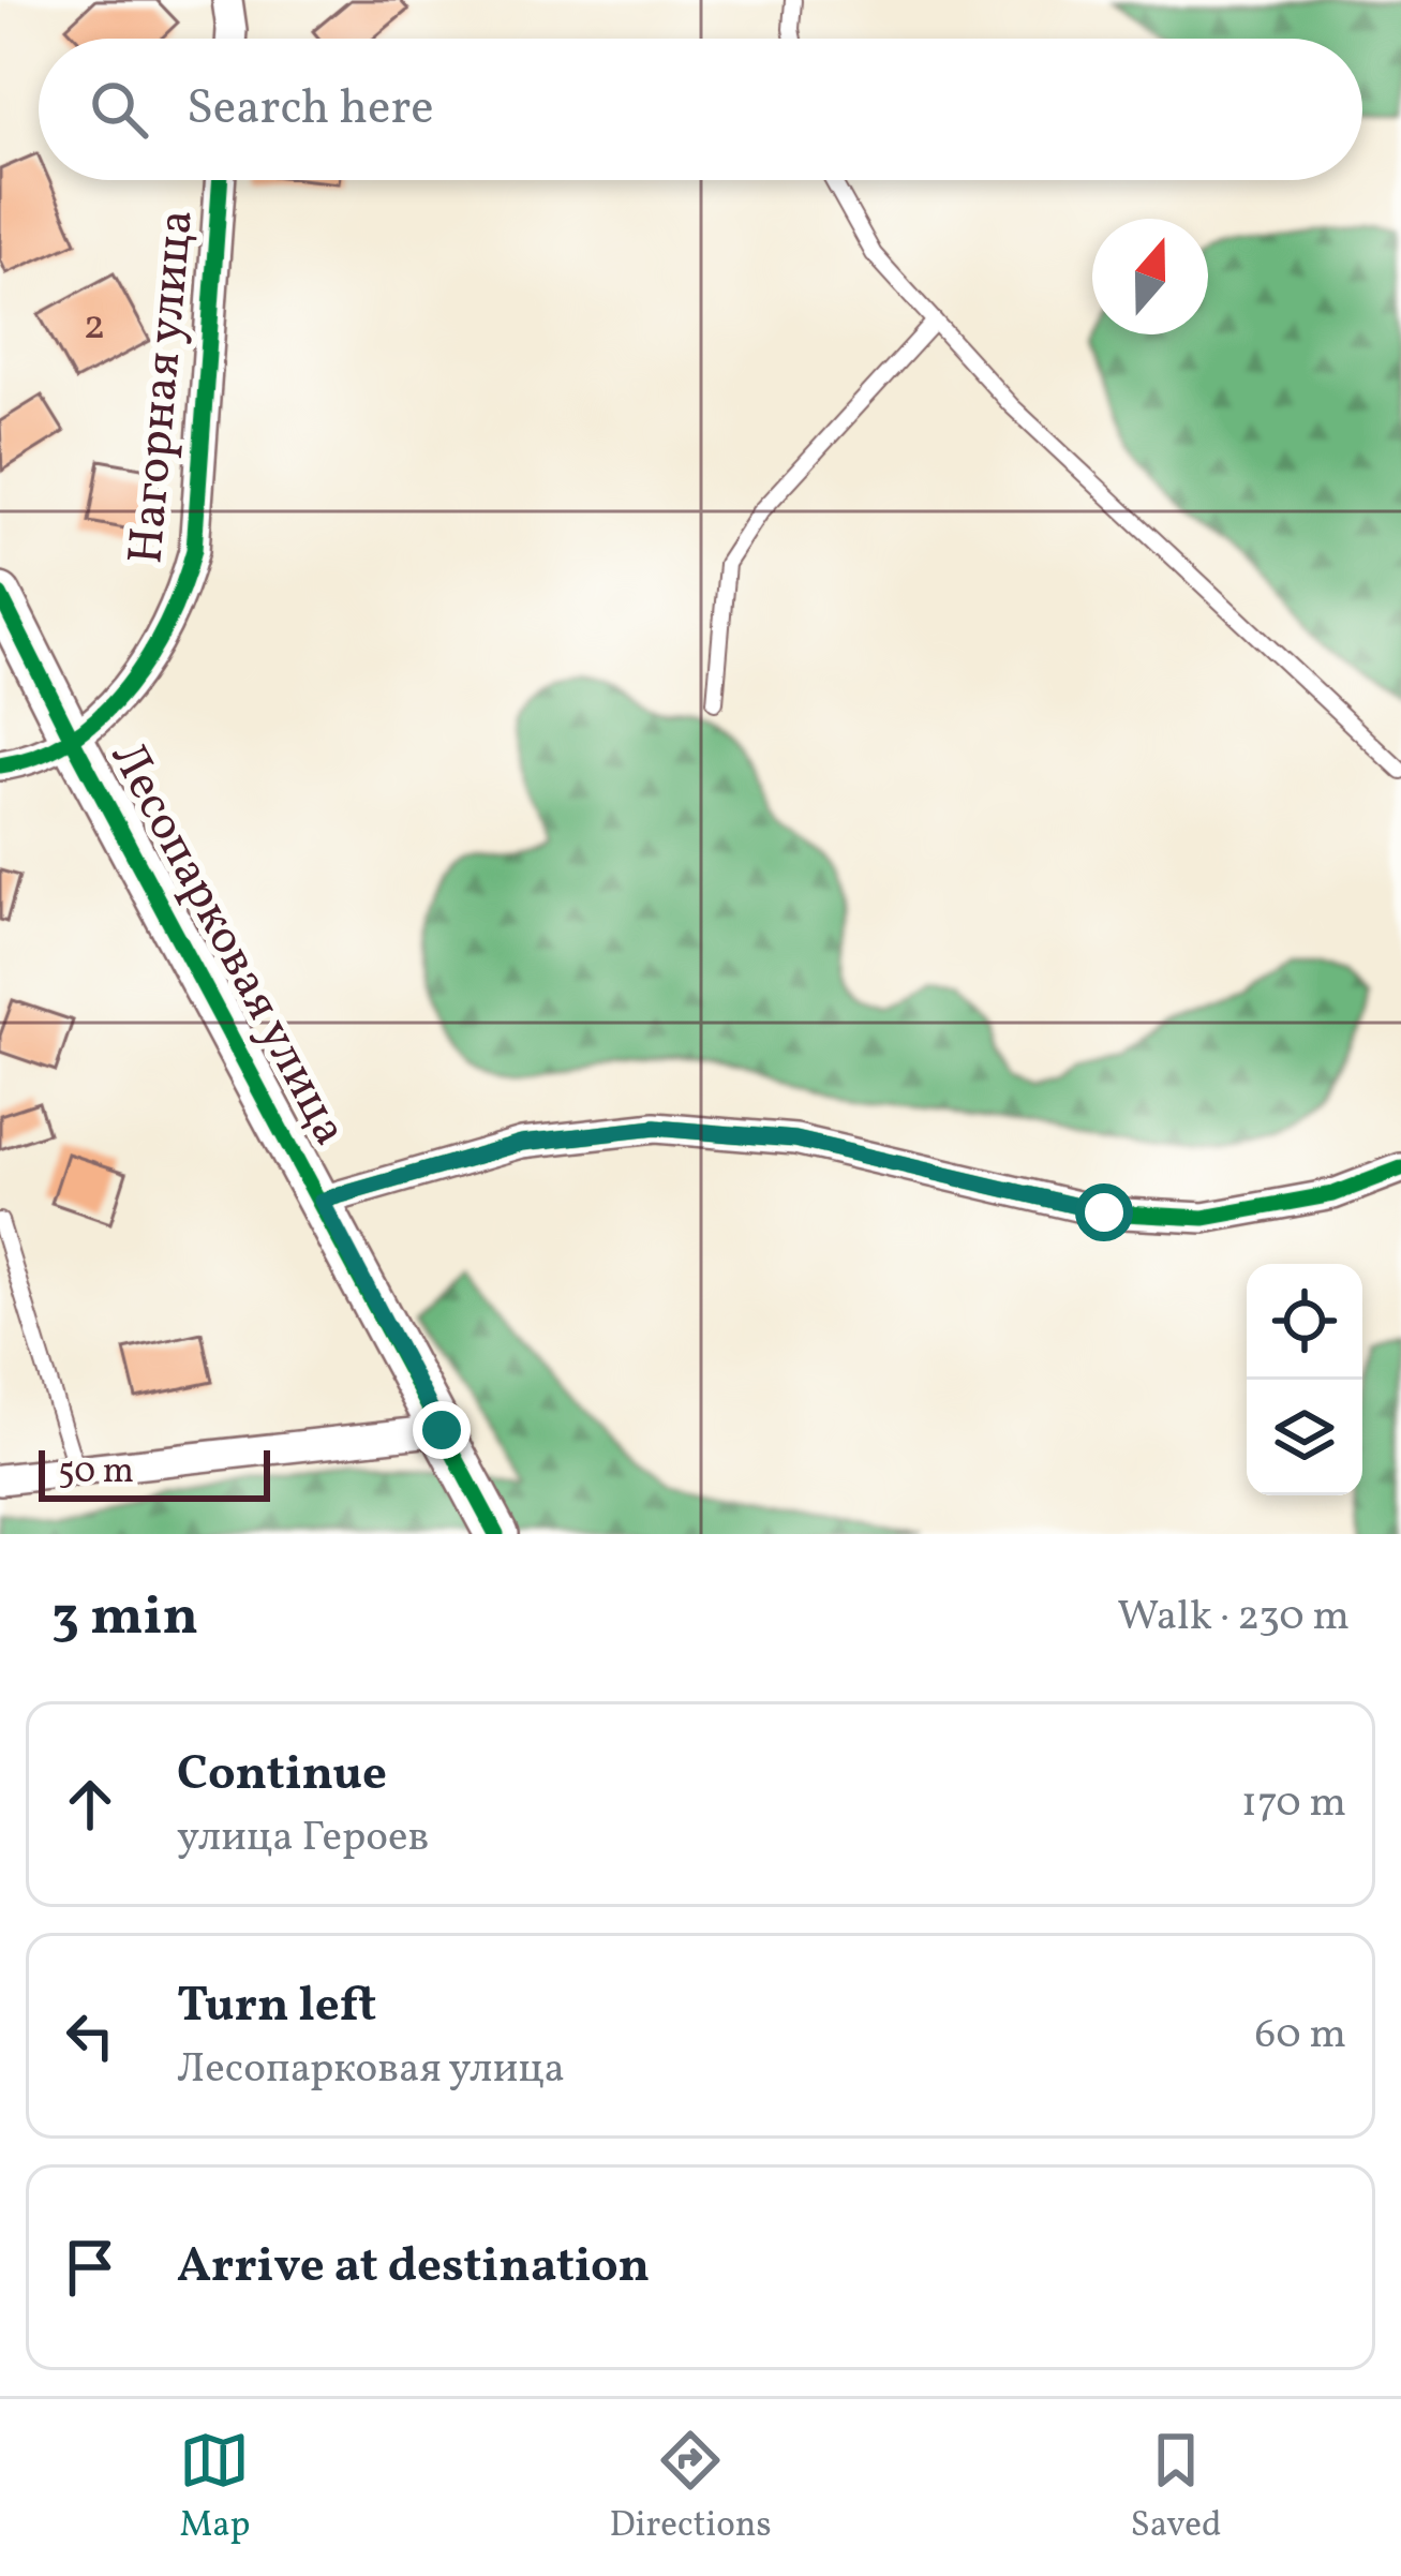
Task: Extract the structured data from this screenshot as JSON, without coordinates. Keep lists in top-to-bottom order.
{
  "streets": {
    "street": ["Нагорная улица", "Лесопарковая улица"]
  },
  "crossings": [
    ["Нагорная улица", "Лесопарковая улица"]
  ],
  "house_numbers": ["2"],
  "scale_bar": "50 m",
  "north": "top",
  "page": {
    "search": "Search here",
    "scale": "50 m",
    "heading": ["3 min", "Walk · 230 m"],
    "list": [
      ["Continue", "улица Героев", "170 m"],
      ["Turn left", "Лесопарковая улица", "60 m"],
      "Arrive at destination"
    ],
    "nav": ["Map", "Directions", "Saved"]
  }
}
